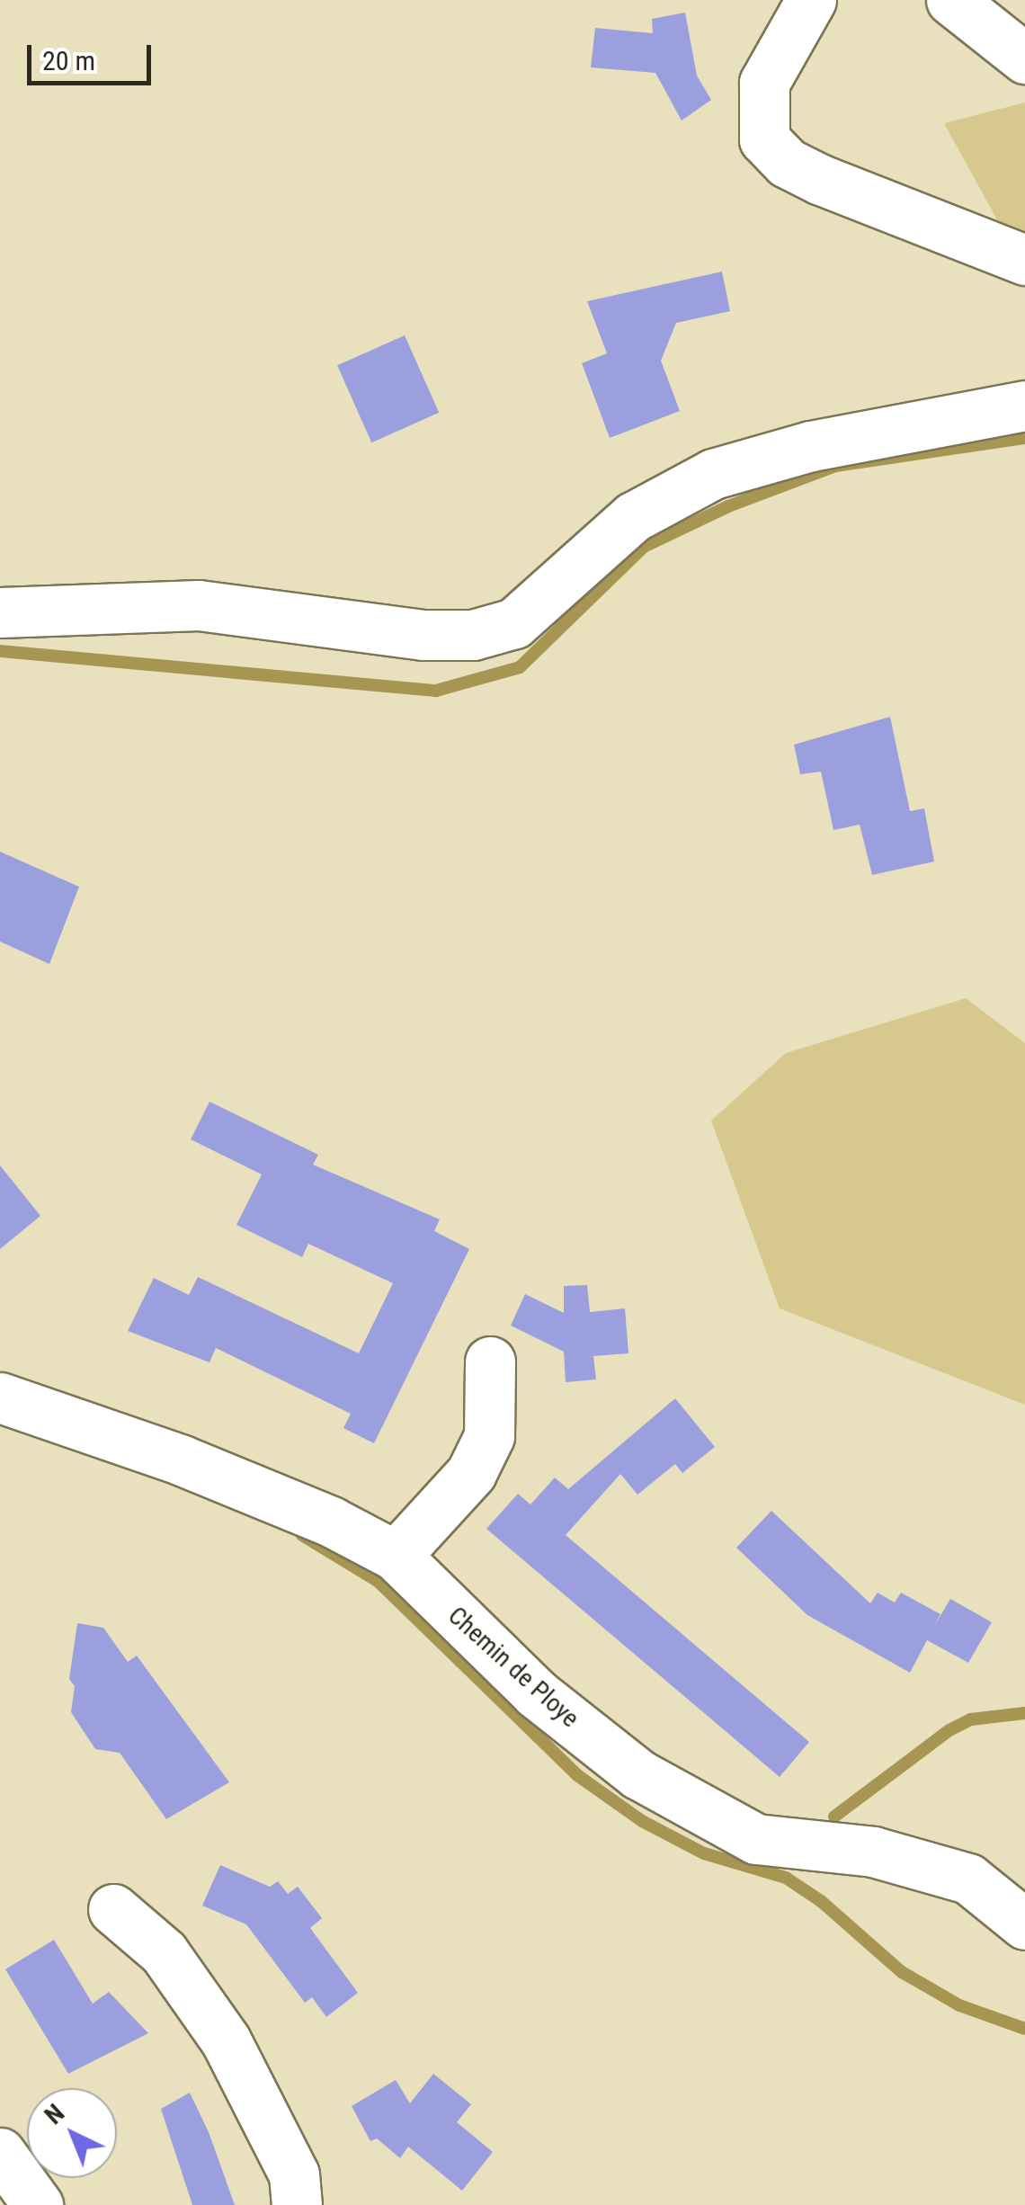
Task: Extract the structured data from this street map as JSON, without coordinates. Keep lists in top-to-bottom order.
{
  "streets": {
    "street": ["Chemin de Ploye"]
  },
  "scale_bar": "20 m",
  "north": "top left"
}
